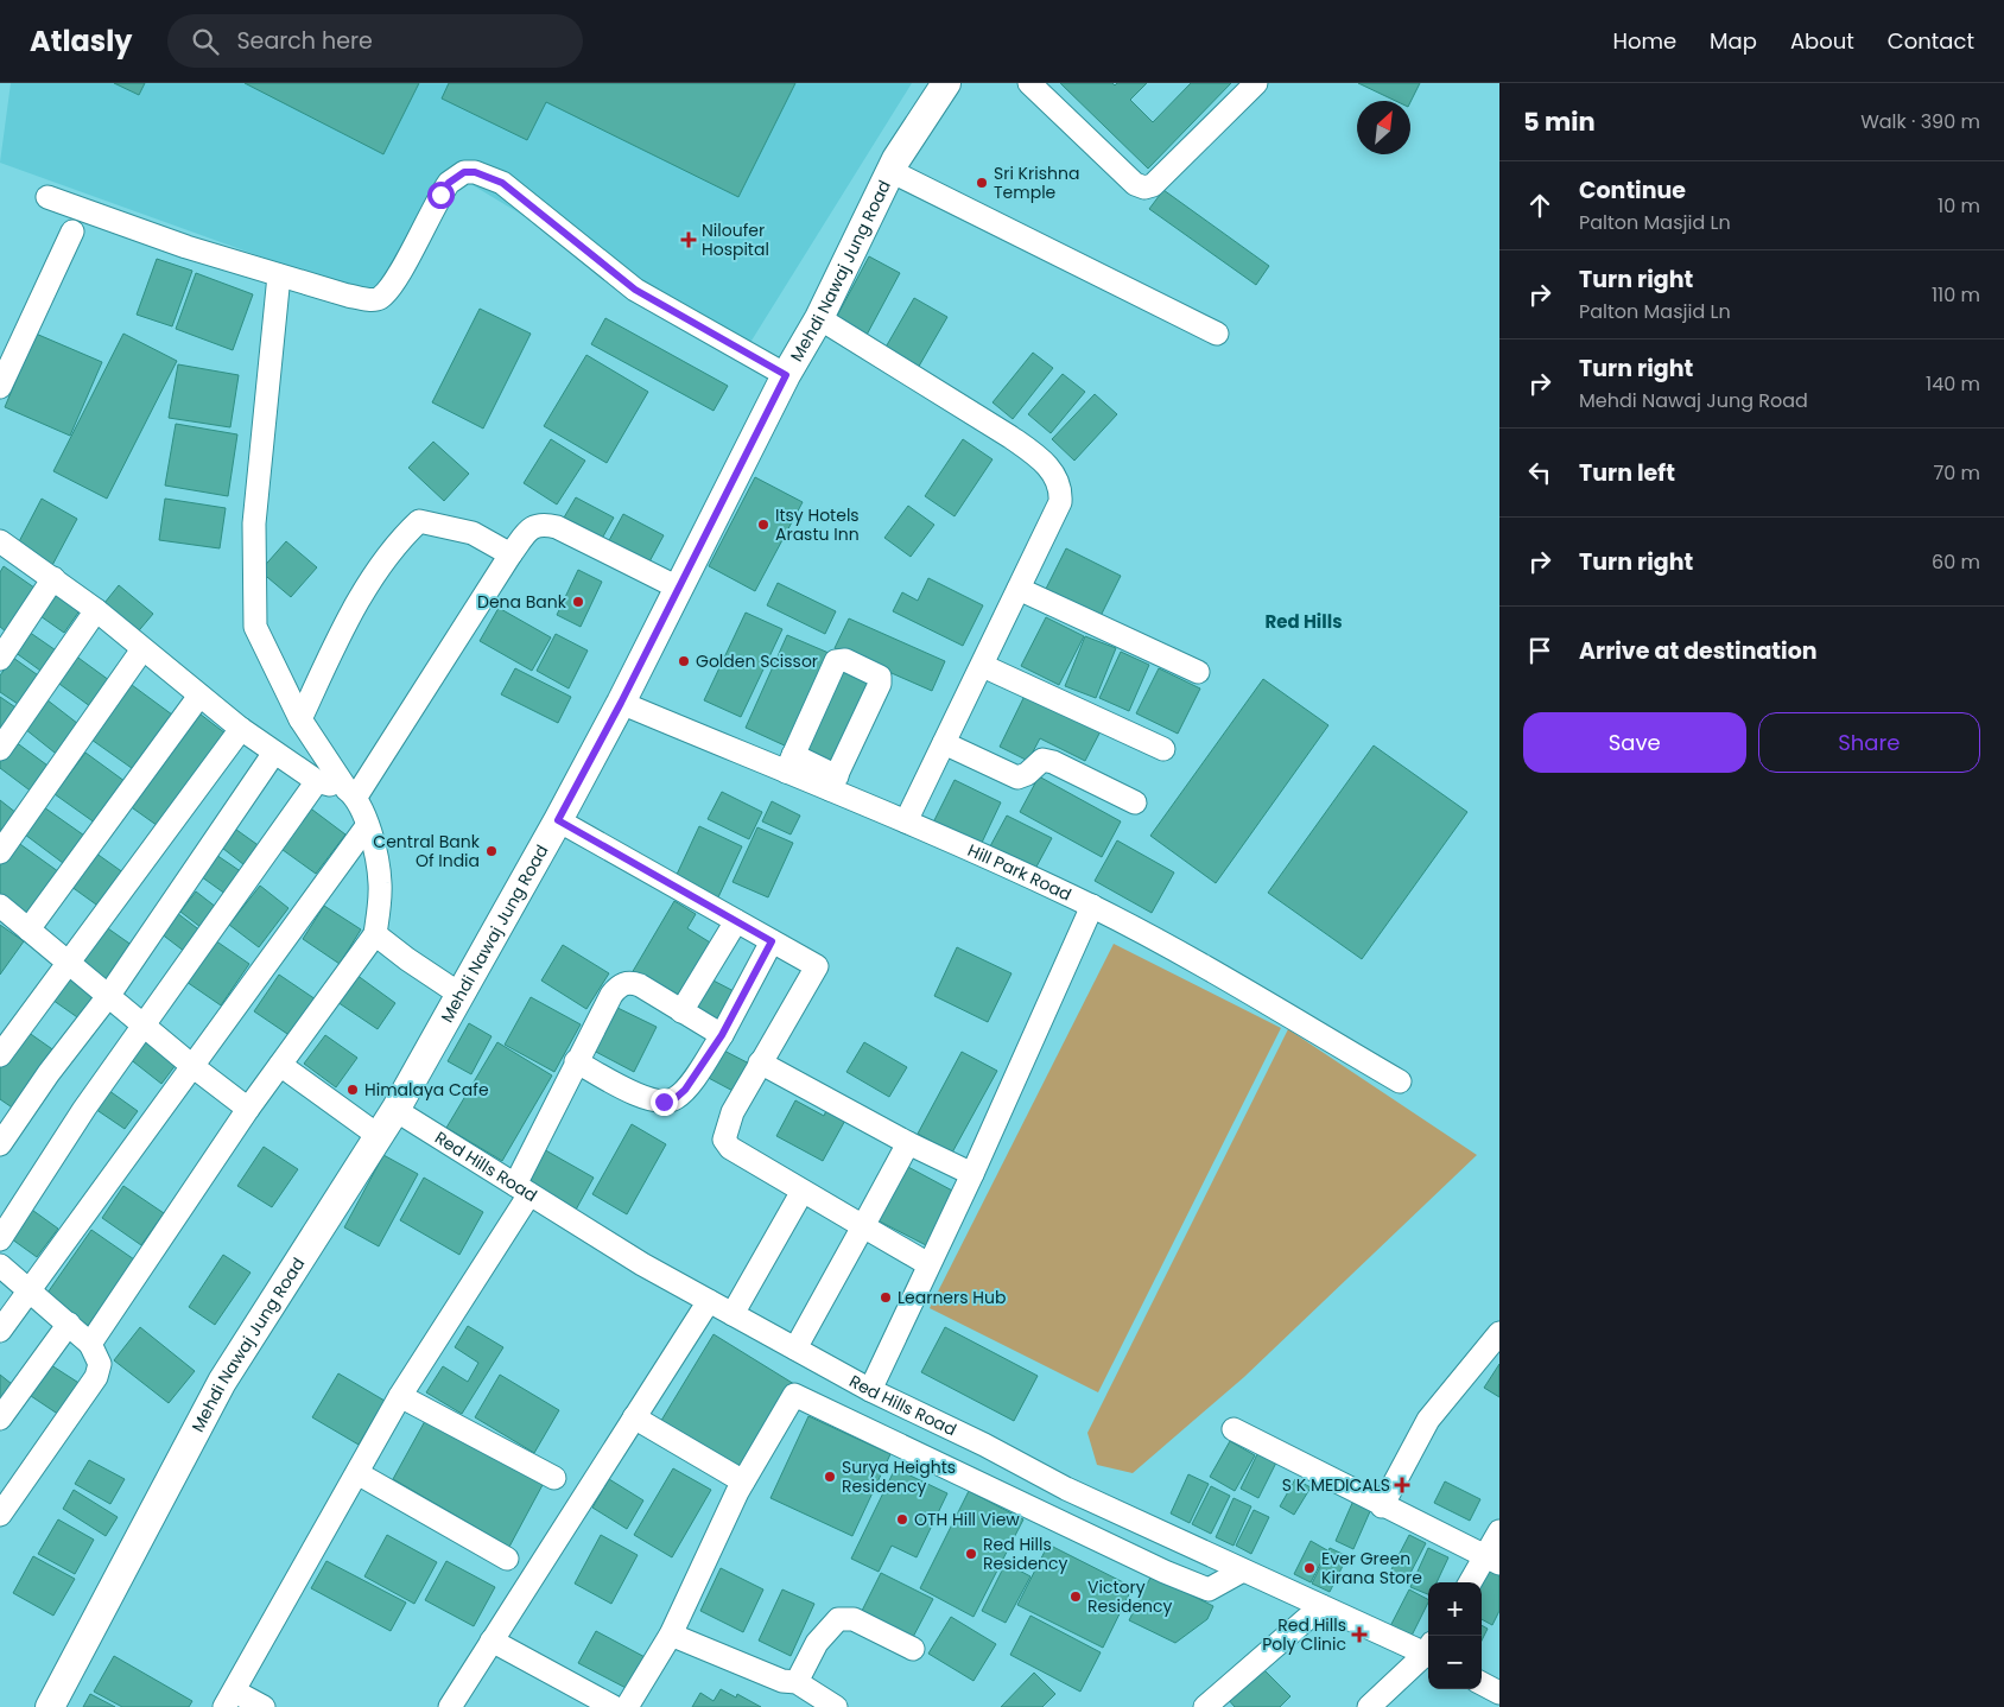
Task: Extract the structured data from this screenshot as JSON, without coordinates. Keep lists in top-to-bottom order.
{
  "streets": {
    "main road": ["Mehdi Nawaj Jung Road"],
    "street": ["Hill Park Road", "Red Hills Road"]
  },
  "crossings": [
    ["Mehdi Nawaj Jung Road", "Hill Park Road"],
    ["Mehdi Nawaj Jung Road", "Red Hills Road"]
  ],
  "districts": ["Red Hills"],
  "places": {
    "other": [
      "Sri Krishna Temple",
      "Itsy Hotels Arastu Inn",
      "Dena Bank",
      "Golden Scissor",
      "Central Bank Of India",
      "Himalaya Cafe",
      "Learners Hub",
      "Surya Heights Residency",
      "OTH Hill View",
      "Red Hills Residency",
      "Ever Green Kirana Store",
      "Victory Residency"
    ],
    "health": ["Niloufer Hospital", "S K MEDICALS", "Red Hills Poly Clinic"]
  },
  "north": "top right",
  "page": {
    "header": "Atlasly",
    "search": "Search here",
    "nav": [
      "Home",
      "Map",
      "About",
      "Contact"
    ],
    "heading": ["5 min", "Walk · 390 m"],
    "list": [
      ["Continue", "Palton Masjid Ln", "10 m"],
      ["Turn right", "Palton Masjid Ln", "110 m"],
      ["Turn right", "Mehdi Nawaj Jung Road", "140 m"],
      ["Turn left", "70 m"],
      ["Turn right", "60 m"],
      "Arrive at destination"
    ],
    "buttons": ["Save", "Share"],
    "map_buttons": ["+", "−"]
  }
}
